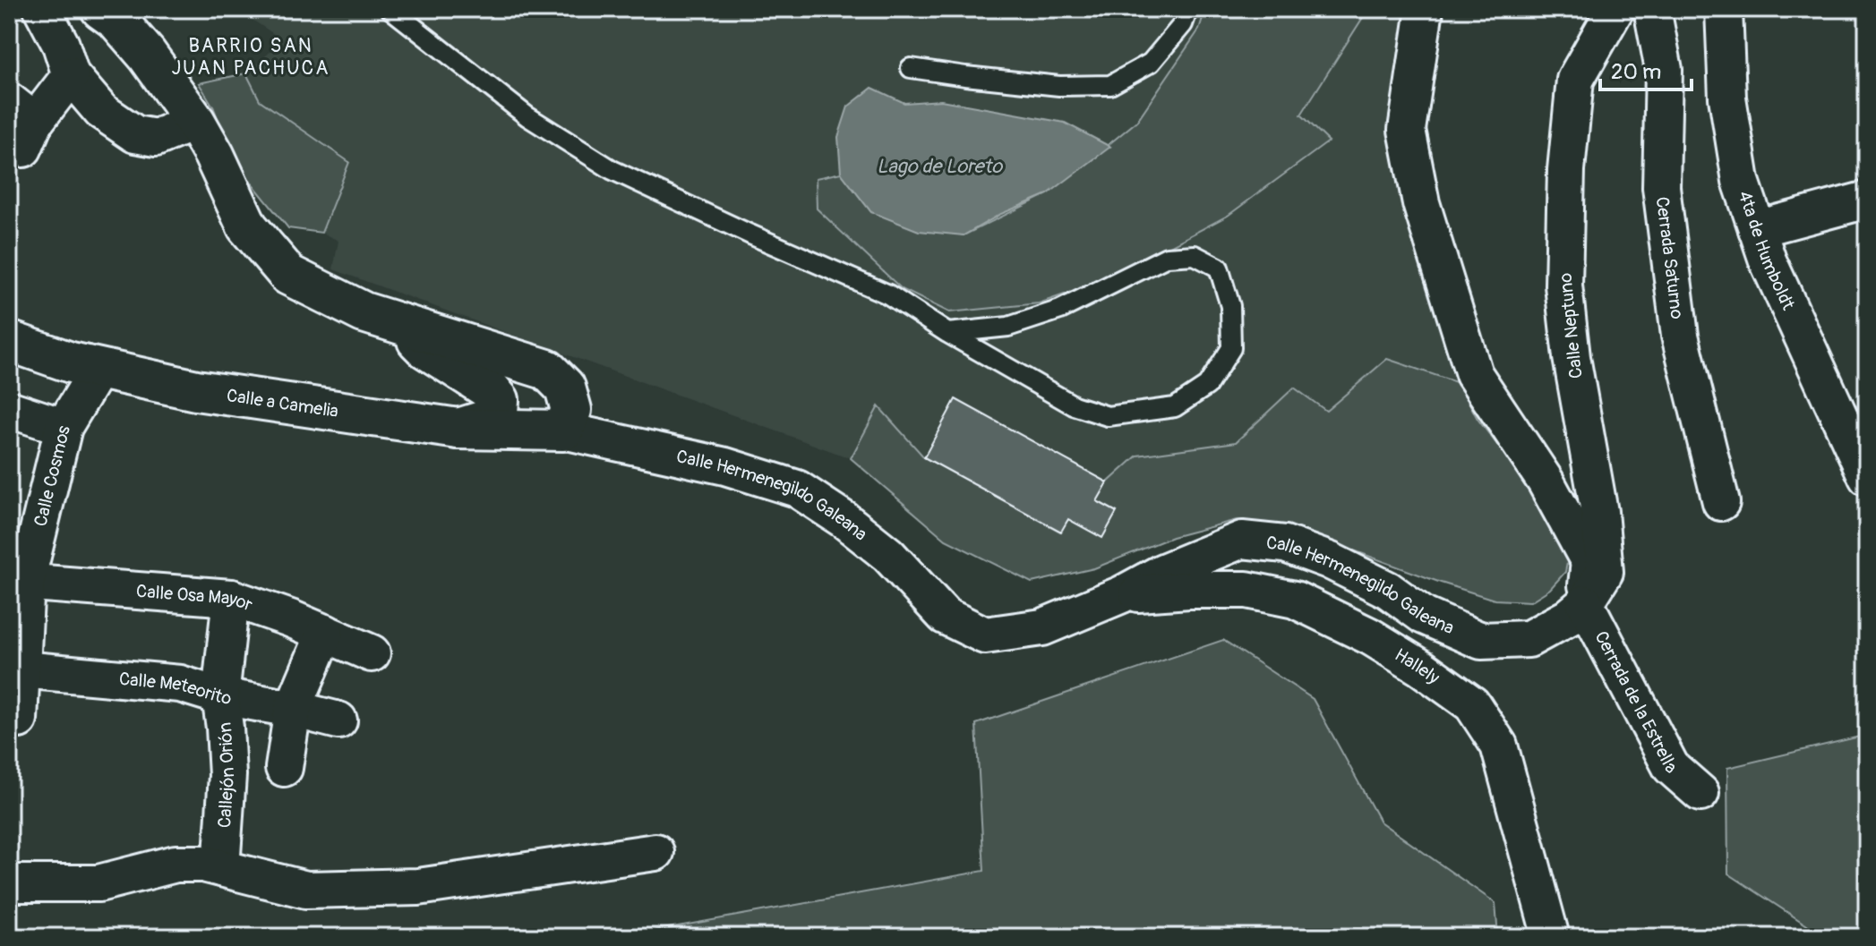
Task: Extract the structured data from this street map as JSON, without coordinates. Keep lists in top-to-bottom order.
{
  "streets": {
    "main road": ["Calle a Camelia"],
    "street": [
      "4ta de Humboldt",
      "Cerrada Saturno",
      "Calle Neptuno",
      "Calle Cosmos",
      "Calle Hermenegildo Galeana",
      "Calle Osa Mayor",
      "Hallely",
      "Calle Meteorito",
      "Cerrada de la Estrella",
      "Callejón Orión"
    ]
  },
  "crossings": [
    ["Calle Neptuno", "Calle Hermenegildo Galeana"],
    ["Calle Neptuno", "Cerrada de la Estrella"],
    ["Calle a Camelia", "Calle Cosmos"],
    ["Calle a Camelia", "Calle Hermenegildo Galeana"],
    ["Calle Cosmos", "Calle Osa Mayor"],
    ["Calle Cosmos", "Calle Meteorito"],
    ["Calle Hermenegildo Galeana", "Hallely"],
    ["Calle Hermenegildo Galeana", "Cerrada de la Estrella"],
    ["Calle Osa Mayor", "Callejón Orión"],
    ["Calle Meteorito", "Callejón Orión"]
  ],
  "districts": ["BARRIO SAN JUAN PACHUCA"],
  "water": ["Lago de Loreto"],
  "scale_bar": "20 m"
}
